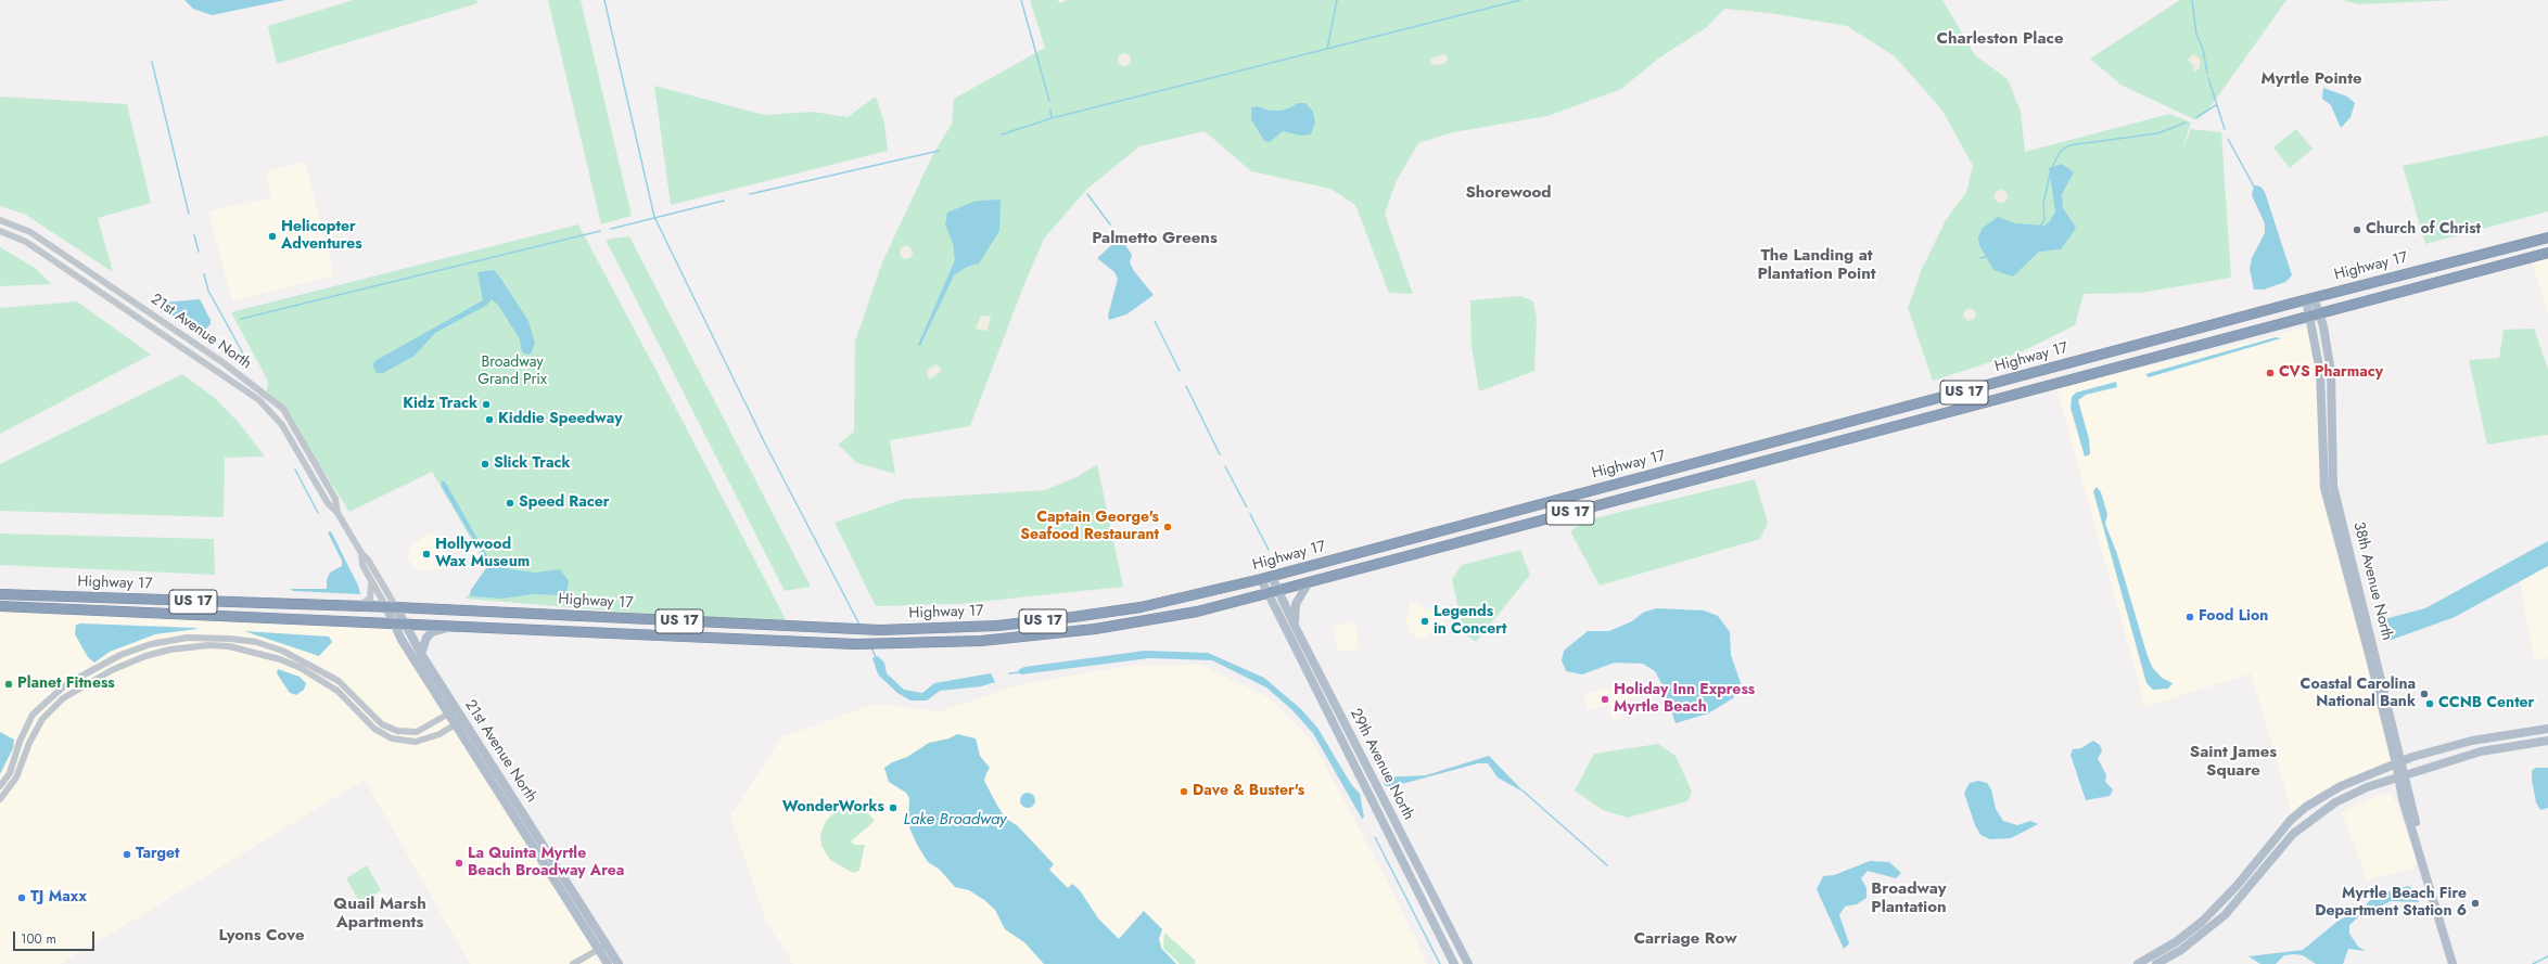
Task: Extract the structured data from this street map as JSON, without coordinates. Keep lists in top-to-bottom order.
{
  "streets": {
    "highway": ["Highway 17", "US 17"],
    "main road": ["21st Avenue North", "38th Avenue North", "29th Avenue North"]
  },
  "crossings": [
    ["Highway 17", "21st Avenue North"],
    ["Highway 17", "38th Avenue North"],
    ["Highway 17", "29th Avenue North"]
  ],
  "districts": [
    "Charleston Place",
    "Myrtle Pointe",
    "Shorewood",
    "Palmetto Greens",
    "The Landing at Plantation Point",
    "Saint James Square",
    "Broadway Plantation",
    "Quail Marsh Apartments",
    "Lyons Cove",
    "Carriage Row"
  ],
  "water": ["Lake Broadway"],
  "parks": ["Broadway Grand Prix"],
  "places": [
    "Church of Christ",
    "Helicopter Adventures",
    "CVS Pharmacy",
    "Kidz Track",
    "Kiddie Speedway",
    "Slick Track",
    "Speed Racer",
    "Captain George's Seafood Restaurant",
    "Hollywood Wax Museum",
    "Food Lion",
    "Legends in Concert",
    "Planet Fitness",
    "Coastal Carolina National Bank",
    "Holiday Inn Express Myrtle Beach",
    "CCNB Center",
    "Dave & Buster's",
    "WonderWorks",
    "Target",
    "La Quinta Myrtle Beach Broadway Area",
    "TJ Maxx",
    "Myrtle Beach Fire Department Station 6"
  ],
  "scale_bar": "100 m"
}
